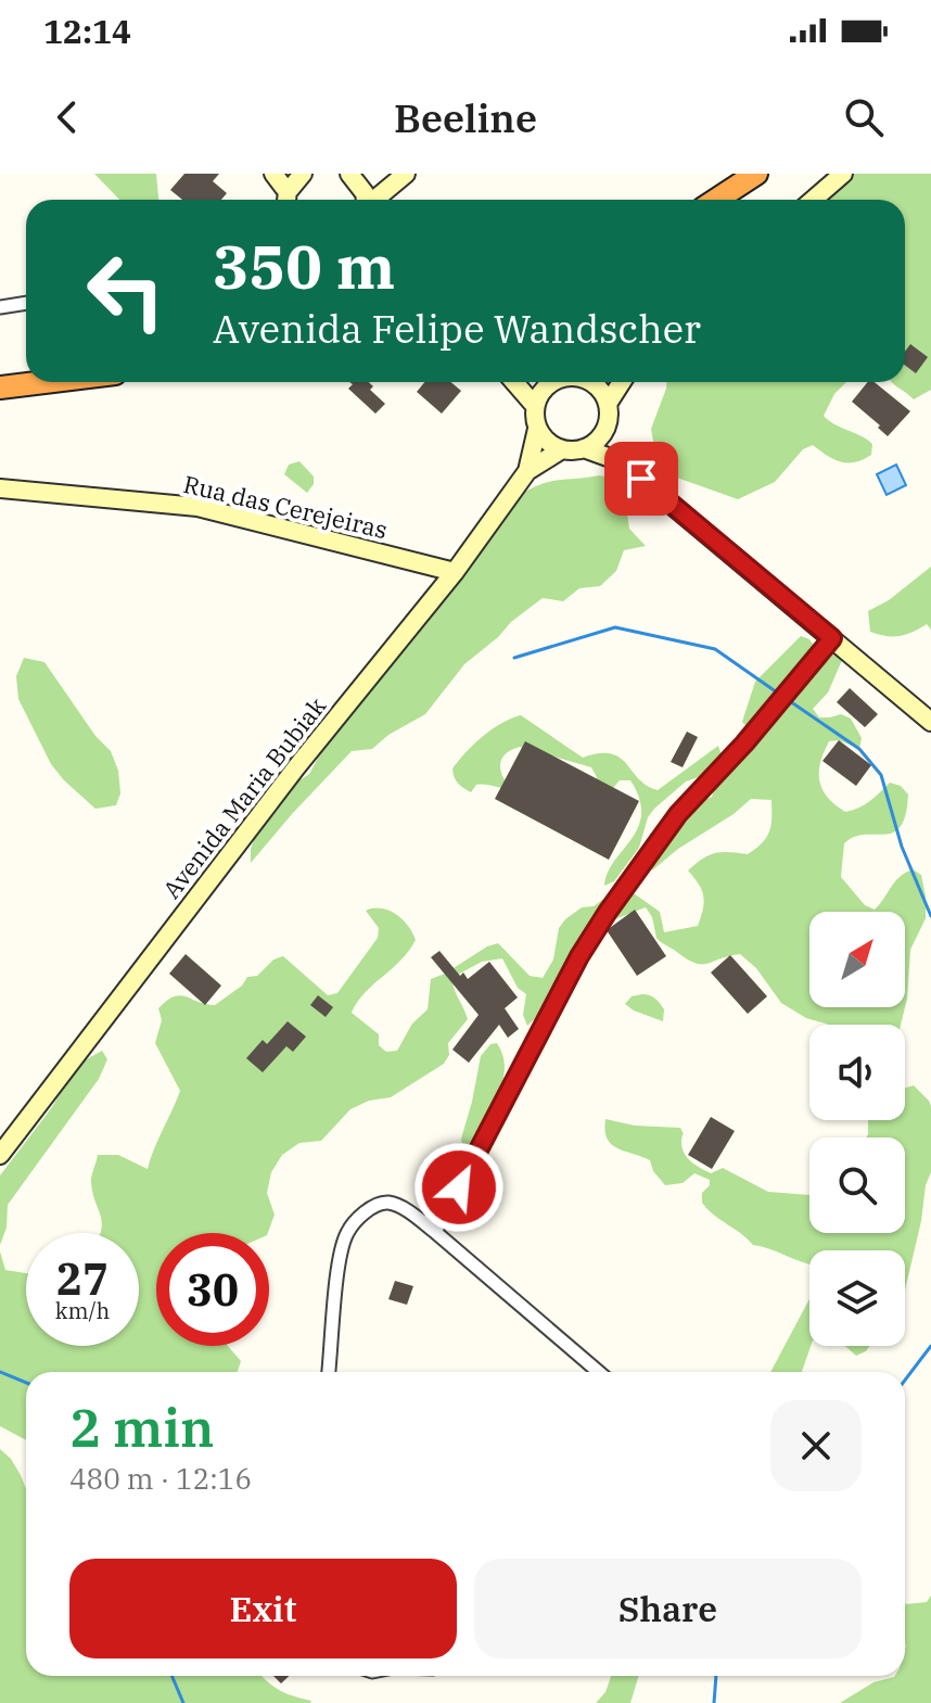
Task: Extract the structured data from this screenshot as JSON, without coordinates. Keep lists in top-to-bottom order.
{
  "streets": {
    "street": ["Rua das Cerejeiras", "Avenida Maria Bubiak"]
  },
  "crossings": [
    ["Rua das Cerejeiras", "Avenida Maria Bubiak"]
  ],
  "north": "top right",
  "page": {
    "status": "12:14",
    "header": "Beeline",
    "turn": ["350 m", "Avenida Felipe Wandscher"],
    "speed": "27 km/h",
    "limit": "30",
    "heading": ["2 min", "480 m · 12:16"],
    "buttons": ["Exit", "Share"]
  }
}
